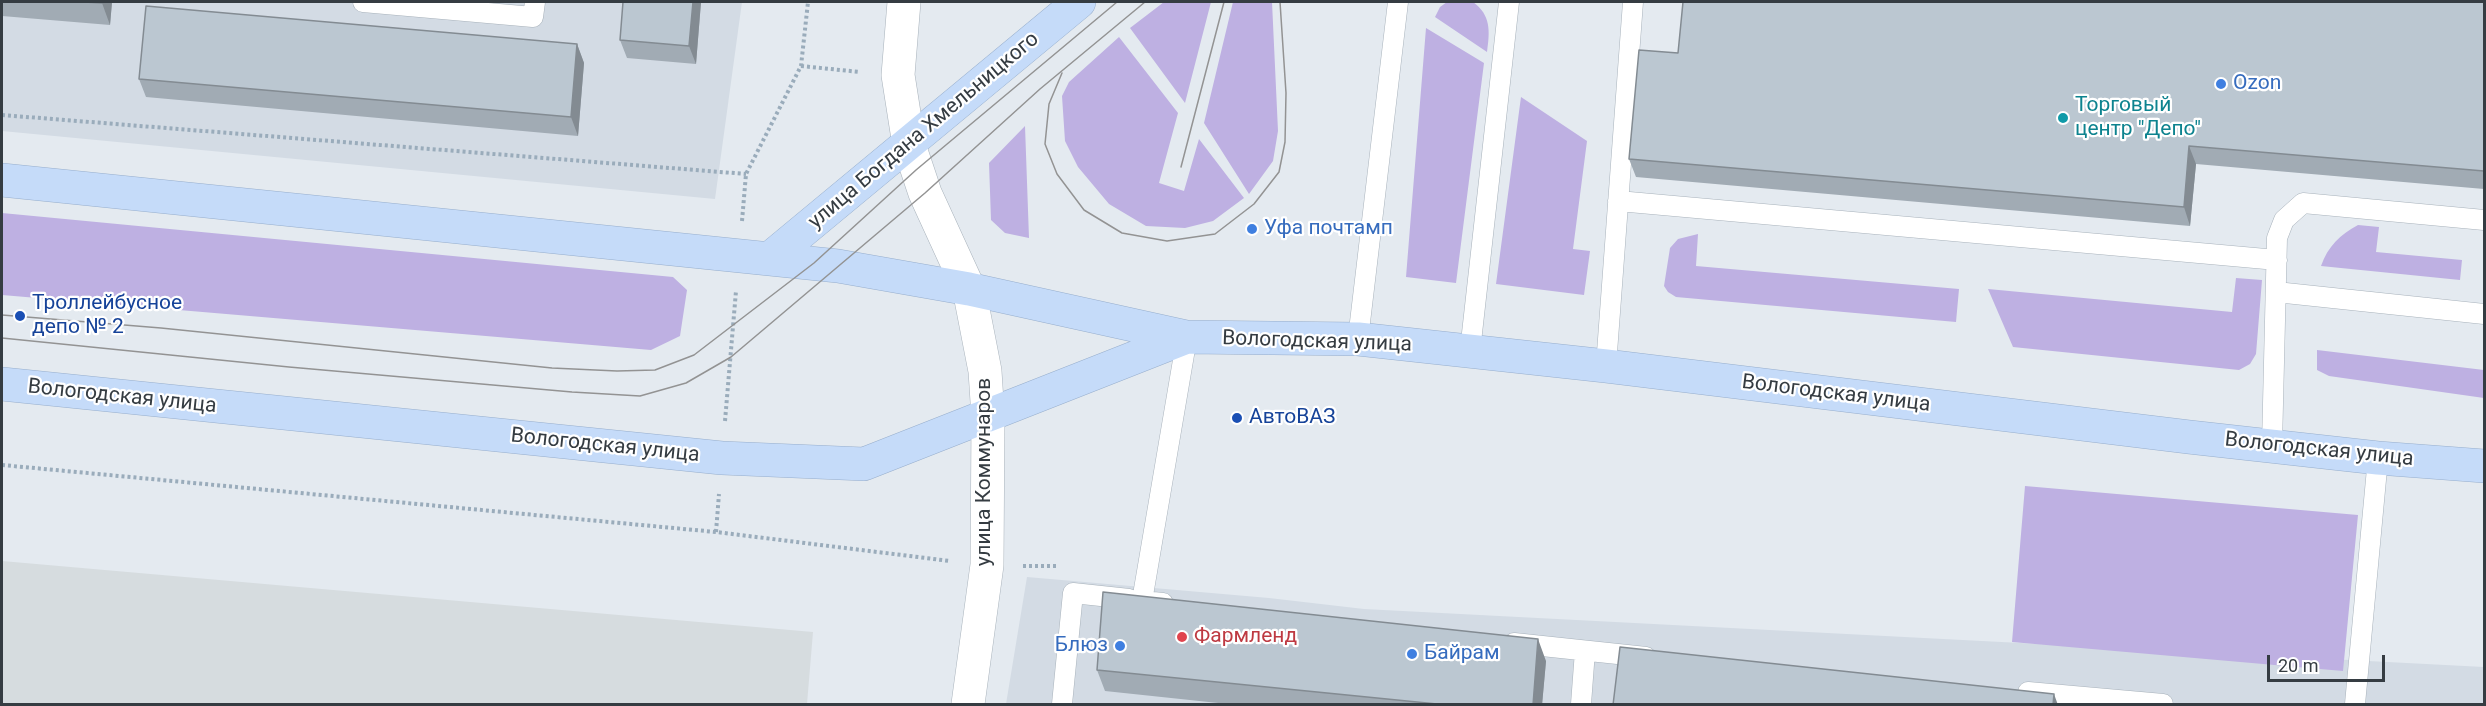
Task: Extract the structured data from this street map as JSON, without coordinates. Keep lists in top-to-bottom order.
{
  "streets": {
    "main road": ["улица Богдана Хмельницкого", "Вологодская улица"],
    "street": ["улица Коммунаров"]
  },
  "crossings": [
    ["улица Богдана Хмельницкого", "Вологодская улица"],
    ["улица Богдана Хмельницкого", "улица Коммунаров"],
    ["Вологодская улица", "улица Коммунаров"]
  ],
  "places": [
    "Ozon",
    "Торговый центр \"Депо\"",
    "Уфа почтамп",
    "Троллейбусное депо № 2",
    "АвтоВАЗ",
    "Фармленд",
    "Блюз",
    "Байрам"
  ],
  "scale_bar": "20 m"
}
